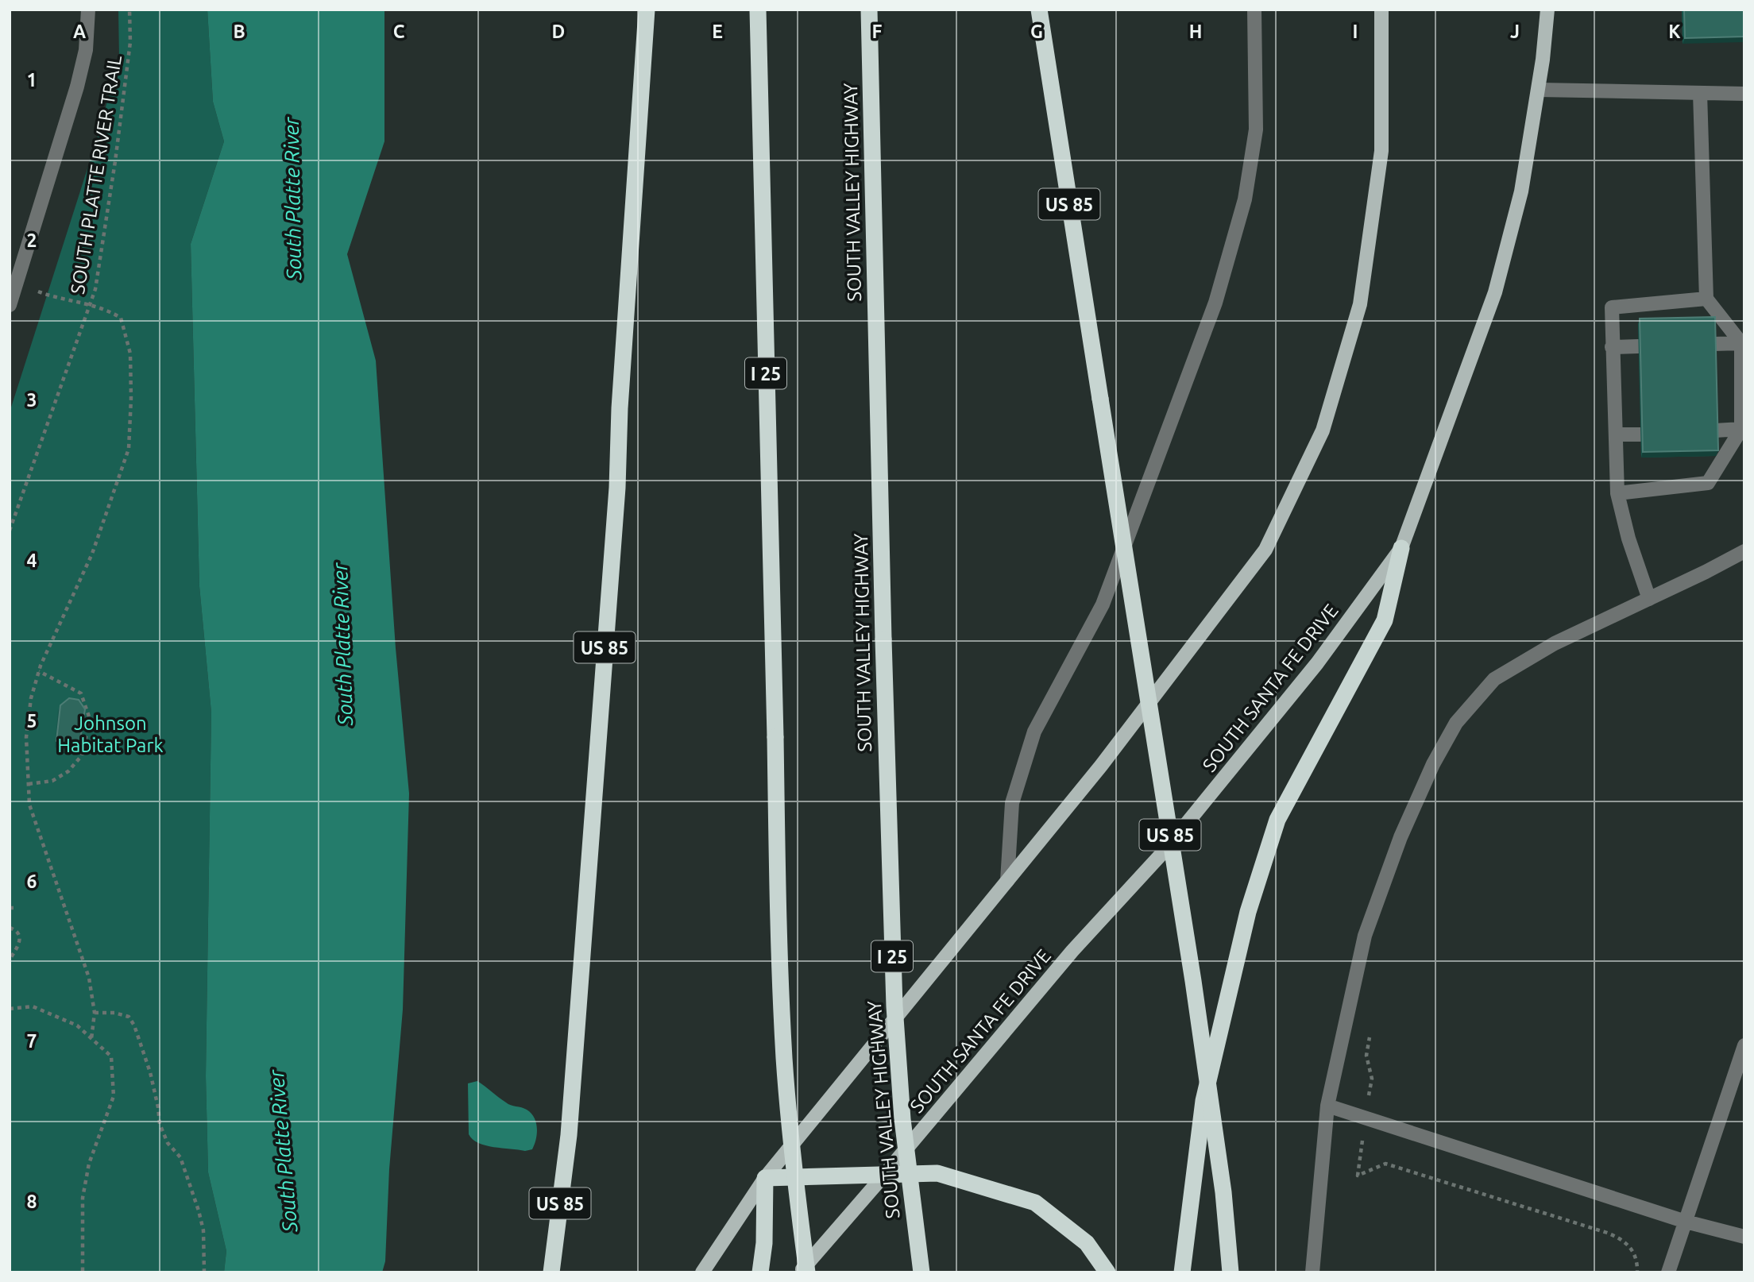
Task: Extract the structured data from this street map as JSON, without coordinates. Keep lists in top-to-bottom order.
{
  "streets": {
    "highway": ["SOUTH VALLEY HIGHWAY", "US 85", "I 25"],
    "main road": ["SOUTH SANTA FE DRIVE"],
    "path": ["SOUTH PLATTE RIVER TRAIL"]
  },
  "water": ["South Platte River"],
  "parks": ["Johnson Habitat Park"],
  "grid": {
    "columns": [
      "A",
      "B",
      "C",
      "D",
      "E",
      "F",
      "G",
      "H",
      "I",
      "J",
      "K"
    ],
    "rows": [
      "1",
      "2",
      "3",
      "4",
      "5",
      "6",
      "7",
      "8"
    ]
  }
}
